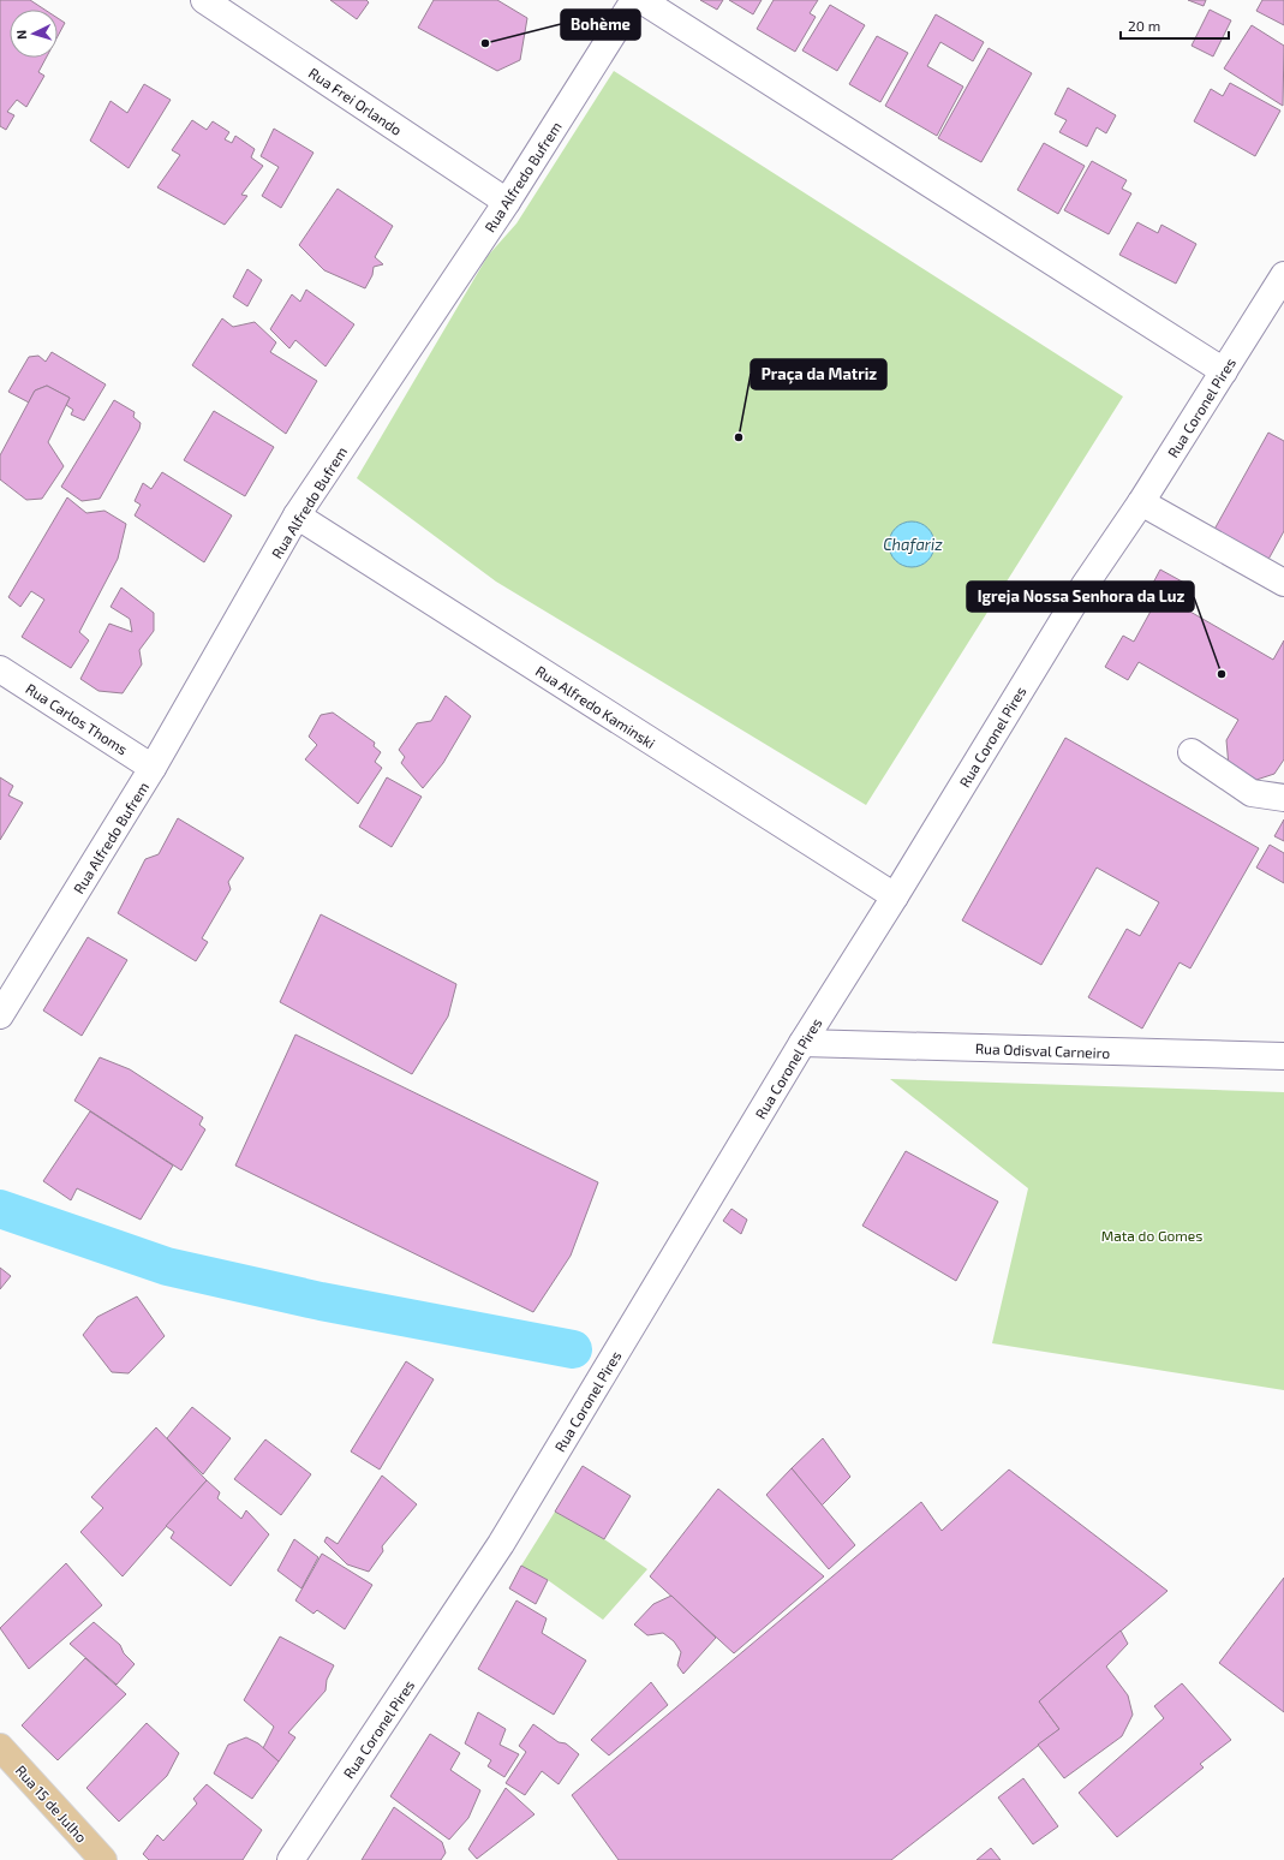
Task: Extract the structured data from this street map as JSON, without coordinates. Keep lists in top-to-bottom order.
{
  "streets": {
    "main road": ["Rua 15 de Julho"],
    "street": [
      "Rua Frei Orlando",
      "Rua Alfredo Bufrem",
      "Rua Coronel Pires",
      "Rua Alfredo Kaminski",
      "Rua Carlos Thoms",
      "Rua Odisval Carneiro"
    ]
  },
  "crossings": [
    ["Rua Frei Orlando", "Rua Alfredo Bufrem"],
    ["Rua Alfredo Bufrem", "Rua Alfredo Kaminski"],
    ["Rua Alfredo Bufrem", "Rua Carlos Thoms"],
    ["Rua Coronel Pires", "Rua Alfredo Kaminski"],
    ["Rua Coronel Pires", "Rua Odisval Carneiro"]
  ],
  "water": ["Chafariz"],
  "parks": ["Mata do Gomes"],
  "places": ["Bohème", "Praça da Matriz", "Igreja Nossa Senhora da Luz"],
  "scale_bar": "20 m",
  "north": "left"
}
